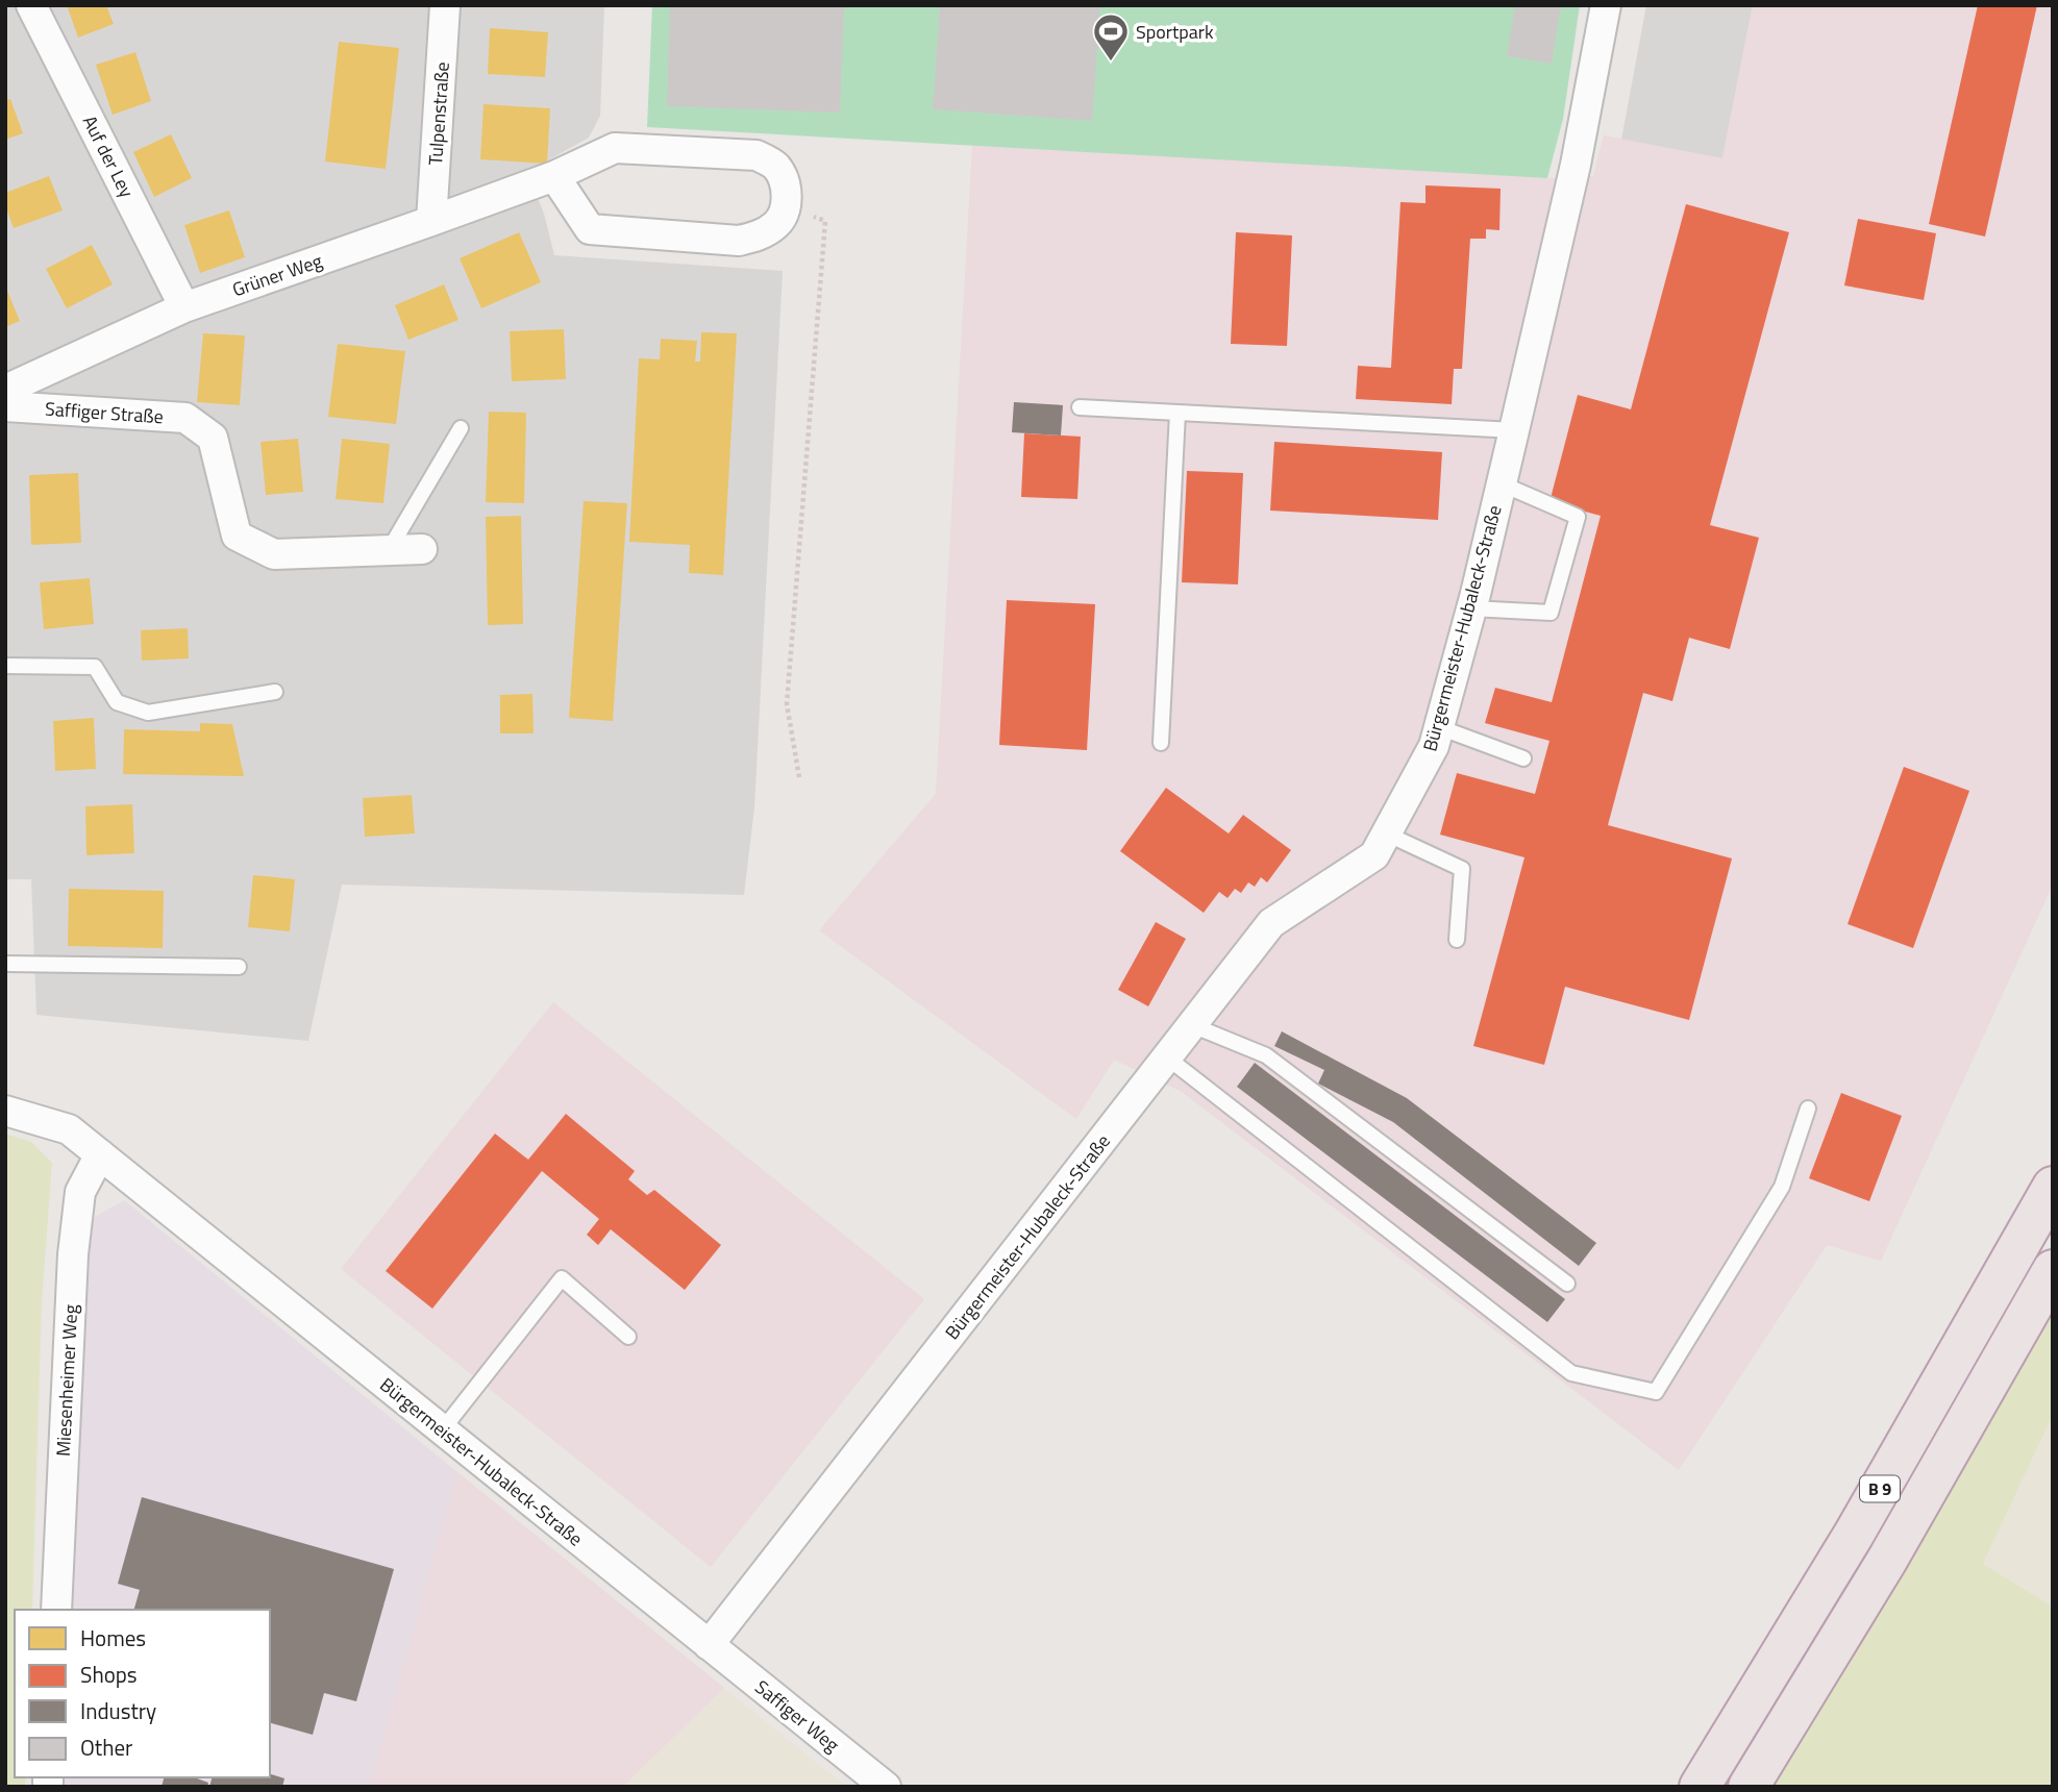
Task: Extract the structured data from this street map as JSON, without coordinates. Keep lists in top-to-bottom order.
{
  "streets": {
    "highway": ["B 9"],
    "street": [
      "Tulpenstraße",
      "Auf der Ley",
      "Grüner Weg",
      "Saffiger Straße",
      "Bürgermeister-Hubaleck-Straße",
      "Miesenheimer Weg",
      "Saffiger Weg"
    ]
  },
  "crossings": [
    ["Tulpenstraße", "Grüner Weg"],
    ["Auf der Ley", "Grüner Weg"],
    ["Bürgermeister-Hubaleck-Straße", "Miesenheimer Weg"],
    ["Bürgermeister-Hubaleck-Straße", "Saffiger Weg"]
  ],
  "places": {
    "sports": ["Sportpark"]
  },
  "legend": [
    "Homes",
    "Shops",
    "Industry",
    "Other"
  ]
}
